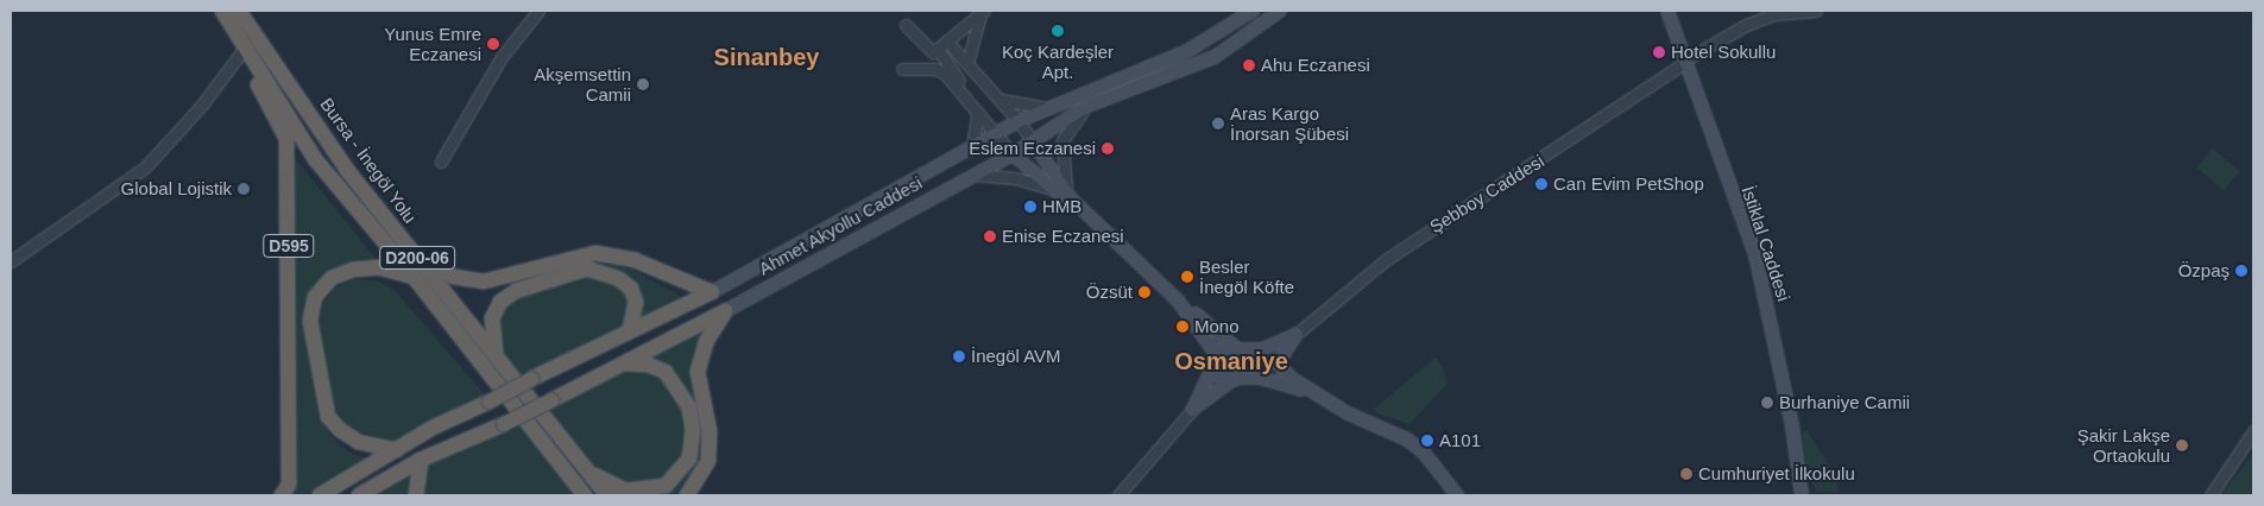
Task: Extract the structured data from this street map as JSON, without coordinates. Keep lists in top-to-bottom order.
{
  "streets": {
    "highway": ["Bursa - İnegöl Yolu", "D595", "D200-06"],
    "main road": ["Ahmet Akyollu Caddesi", "İstiklal Caddesi"],
    "street": ["Şebboy Caddesi"]
  },
  "crossings": [
    ["Bursa - İnegöl Yolu", "D595"],
    ["Şebboy Caddesi", "İstiklal Caddesi"]
  ],
  "districts": ["Sinanbey", "Osmaniye"],
  "places": [
    "Koç Kardeşler Apt.",
    "Yunus Emre Eczanesi",
    "Hotel Sokullu",
    "Ahu Eczanesi",
    "Akşemsettin Camii",
    "Aras Kargo İnorsan Şübesi",
    "Eslem Eczanesi",
    "Can Evim PetShop",
    "Global Lojistik",
    "HMB",
    "Enise Eczanesi",
    "Özpaş",
    "Besler İnegöl Köfte",
    "Özsüt",
    "Mono",
    "İnegöl AVM",
    "Burhaniye Camii",
    "A101",
    "Şakir Lakşe Ortaokulu",
    "Cumhuriyet İlkokulu"
  ]
}
